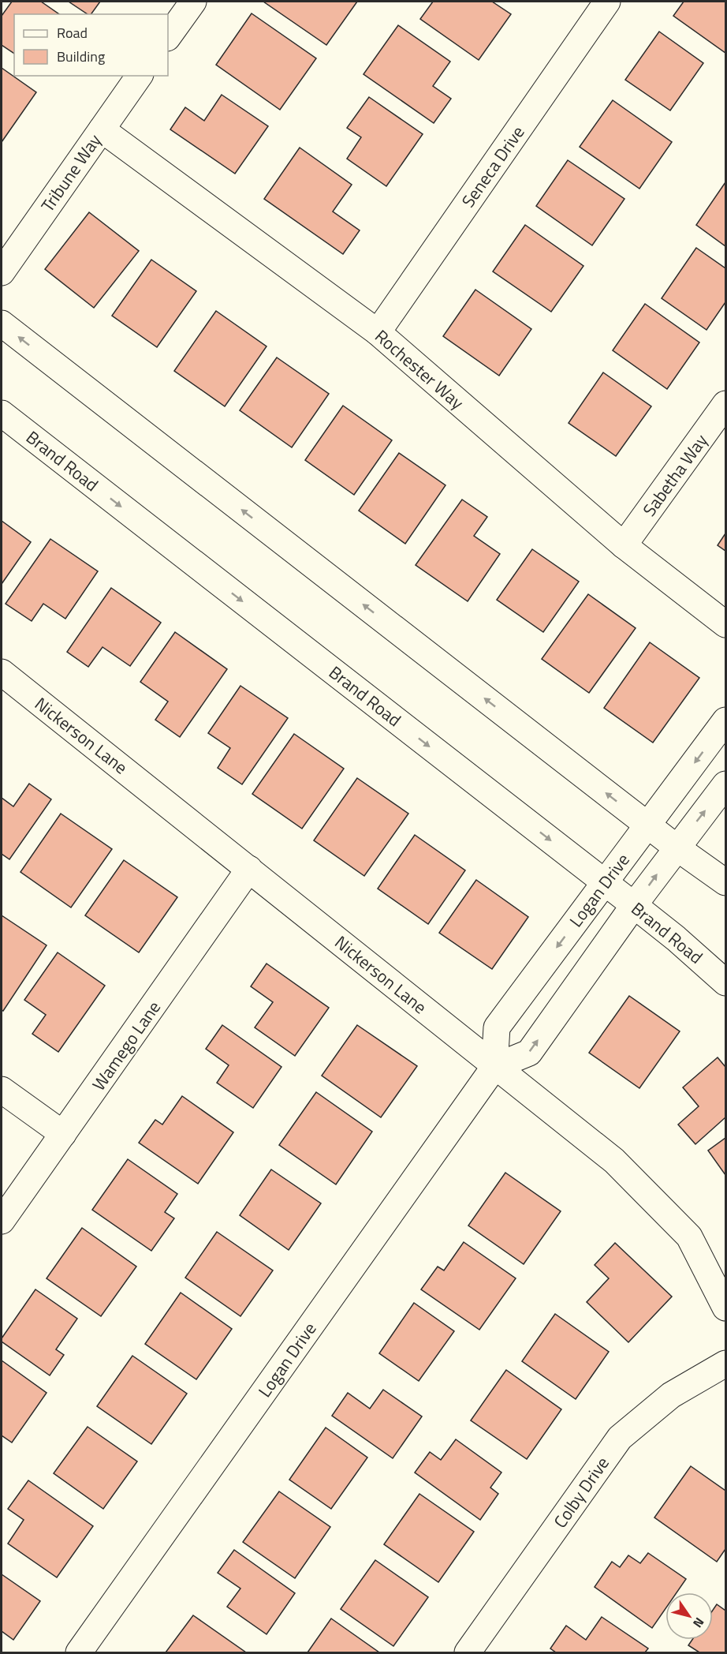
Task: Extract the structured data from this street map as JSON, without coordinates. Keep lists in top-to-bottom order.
{
  "streets": {
    "street": [
      "Seneca Drive",
      "Tribune Way",
      "Rochester Way",
      "Brand Road",
      "Sabetha Way",
      "Nickerson Lane",
      "Logan Drive",
      "Wamego Lane",
      "Colby Drive"
    ]
  },
  "crossings": [
    ["Seneca Drive", "Rochester Way"],
    ["Tribune Way", "Rochester Way"],
    ["Rochester Way", "Sabetha Way"],
    ["Brand Road", "Logan Drive"],
    ["Nickerson Lane", "Logan Drive"],
    ["Nickerson Lane", "Wamego Lane"]
  ],
  "legend": ["Road", "Building"],
  "north": "bottom right"
}
